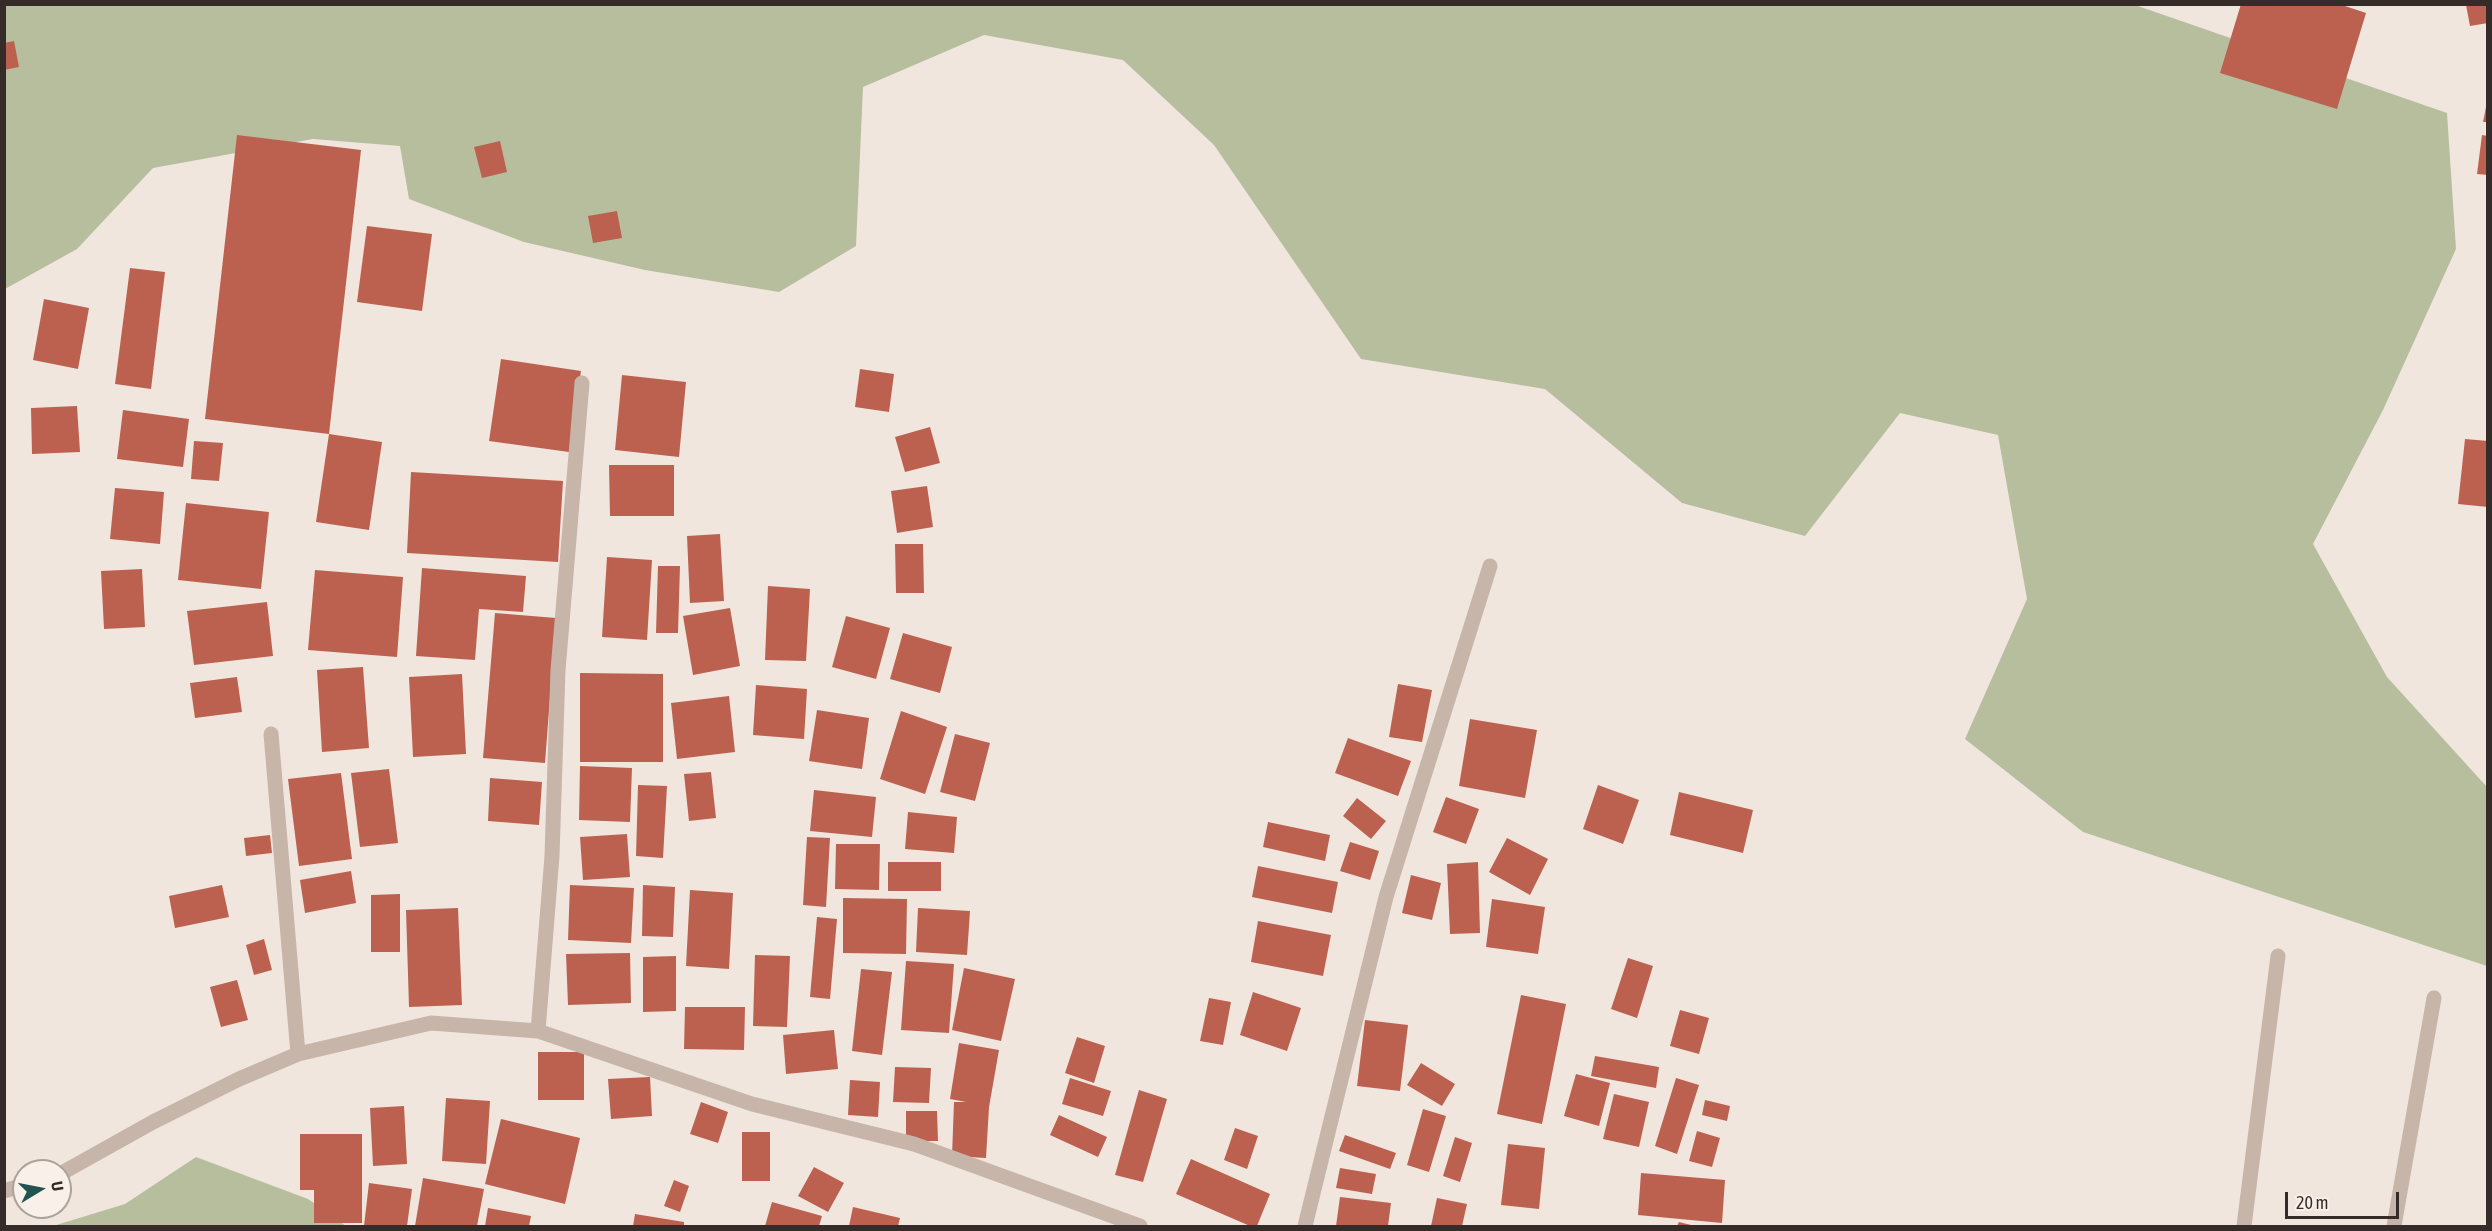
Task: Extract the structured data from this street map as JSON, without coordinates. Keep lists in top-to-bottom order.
{
  "scale_bar": "20 m",
  "north": "right"
}
